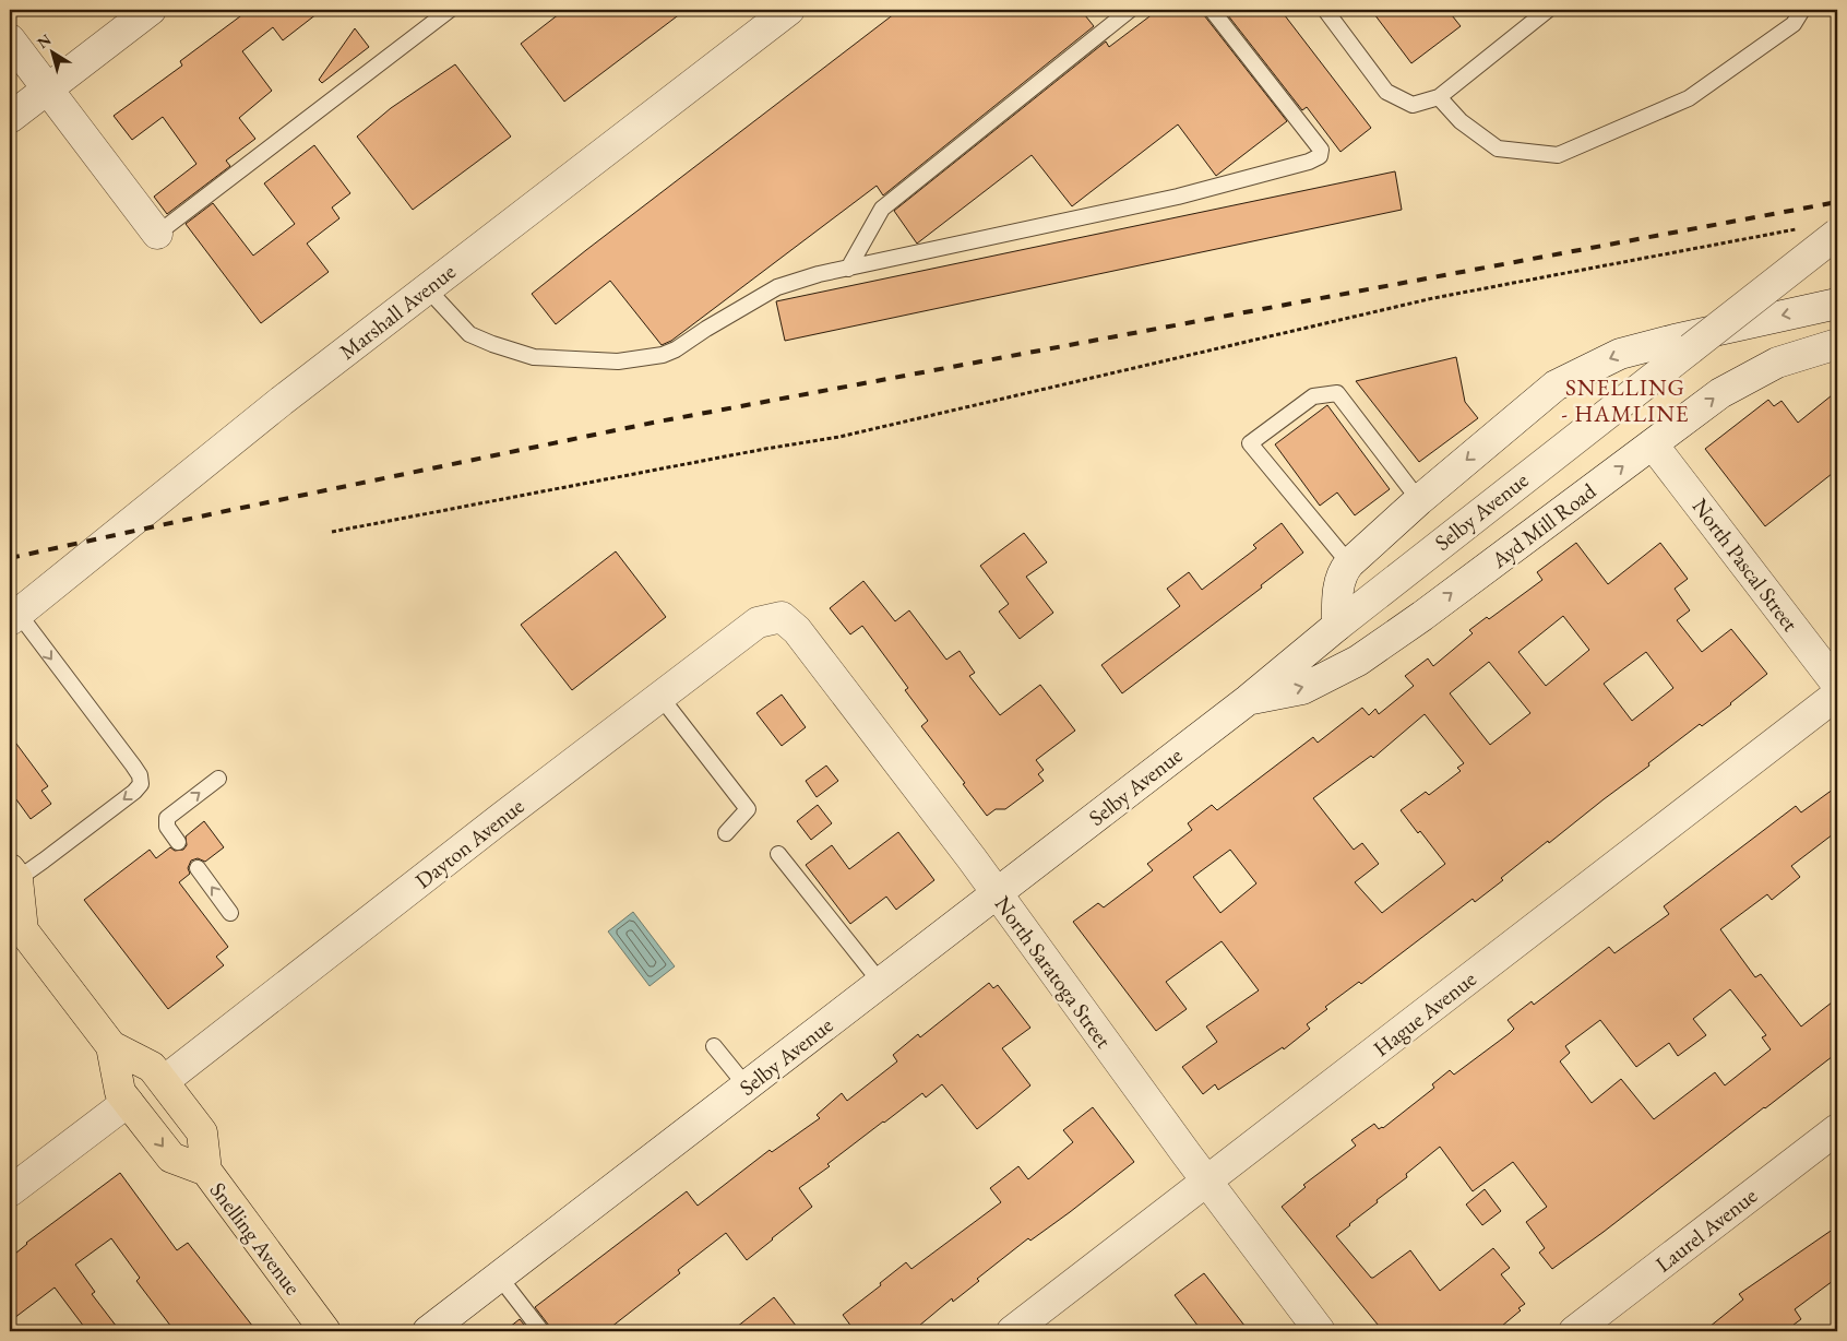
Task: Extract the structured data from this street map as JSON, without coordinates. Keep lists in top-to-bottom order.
{
  "streets": {
    "main road": ["Snelling Avenue"],
    "street": [
      "Marshall Avenue",
      "Selby Avenue",
      "Ayd Mill Road",
      "North Pascal Street",
      "Dayton Avenue",
      "North Saratoga Street",
      "Hague Avenue",
      "Laurel Avenue"
    ]
  },
  "crossings": [
    ["Selby Avenue", "Ayd Mill Road"],
    ["Selby Avenue", "North Saratoga Street"],
    ["Ayd Mill Road", "North Pascal Street"],
    ["Dayton Avenue", "North Saratoga Street"],
    ["Dayton Avenue", "Snelling Avenue"],
    ["North Saratoga Street", "Hague Avenue"]
  ],
  "districts": ["SNELLING - HAMLINE"],
  "north": "top left"
}
